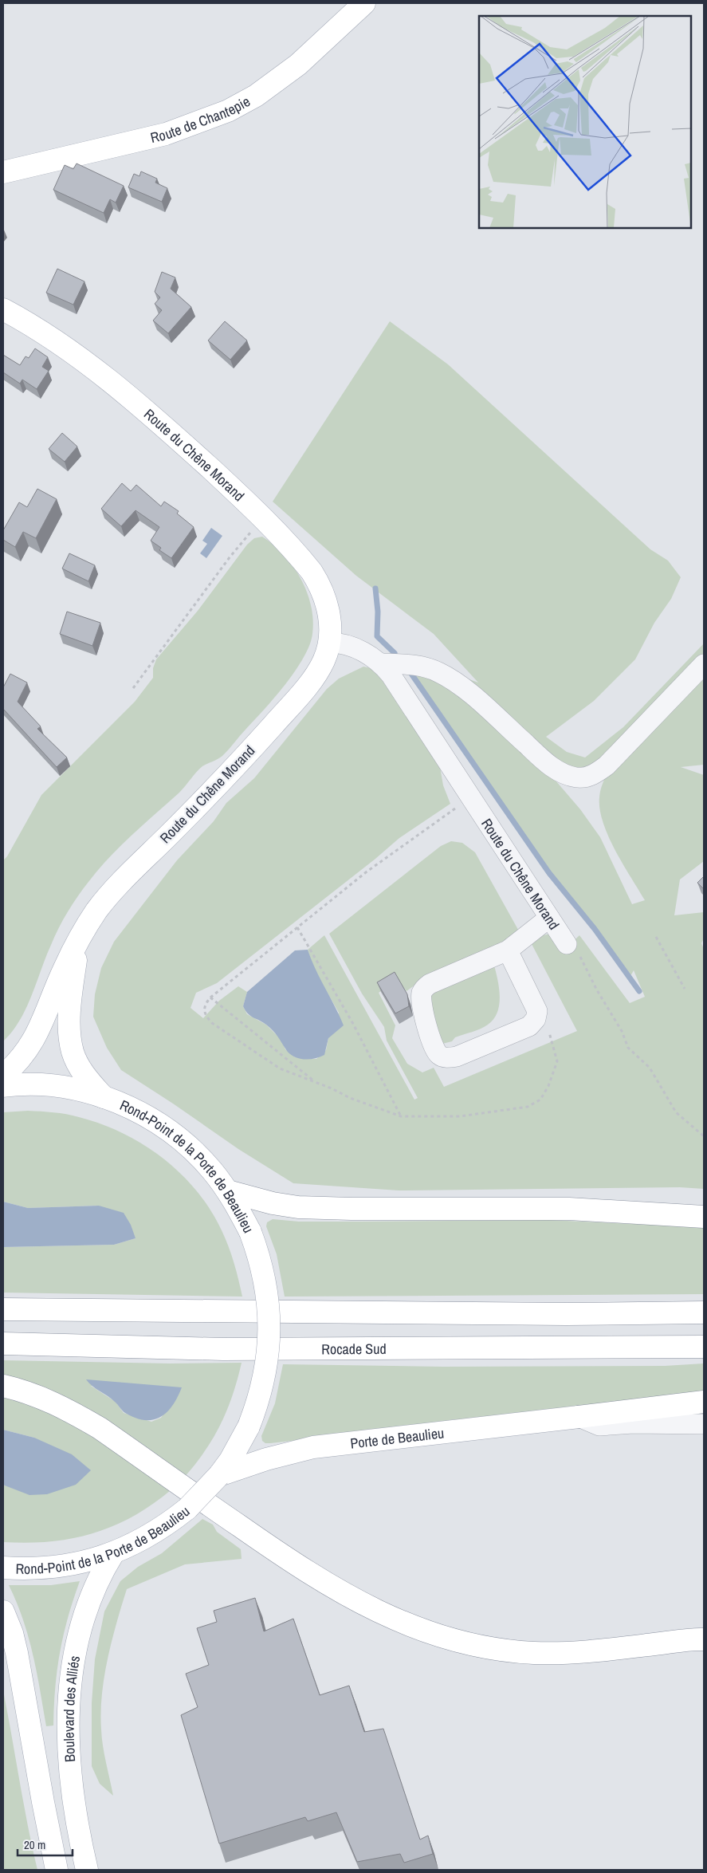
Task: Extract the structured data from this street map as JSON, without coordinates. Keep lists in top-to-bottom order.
{
  "streets": {
    "main road": [
      "Route de Chantepie",
      "Route du Chêne Morand",
      "Rond-Point de la Porte de Beaulieu",
      "Rocade Sud",
      "Porte de Beaulieu",
      "Boulevard des Alliés"
    ]
  },
  "crossings": [
    ["Route du Chêne Morand", "Rond-Point de la Porte de Beaulieu"],
    ["Rond-Point de la Porte de Beaulieu", "Porte de Beaulieu"],
    ["Rond-Point de la Porte de Beaulieu", "Boulevard des Alliés"]
  ],
  "scale_bar": "20 m"
}
